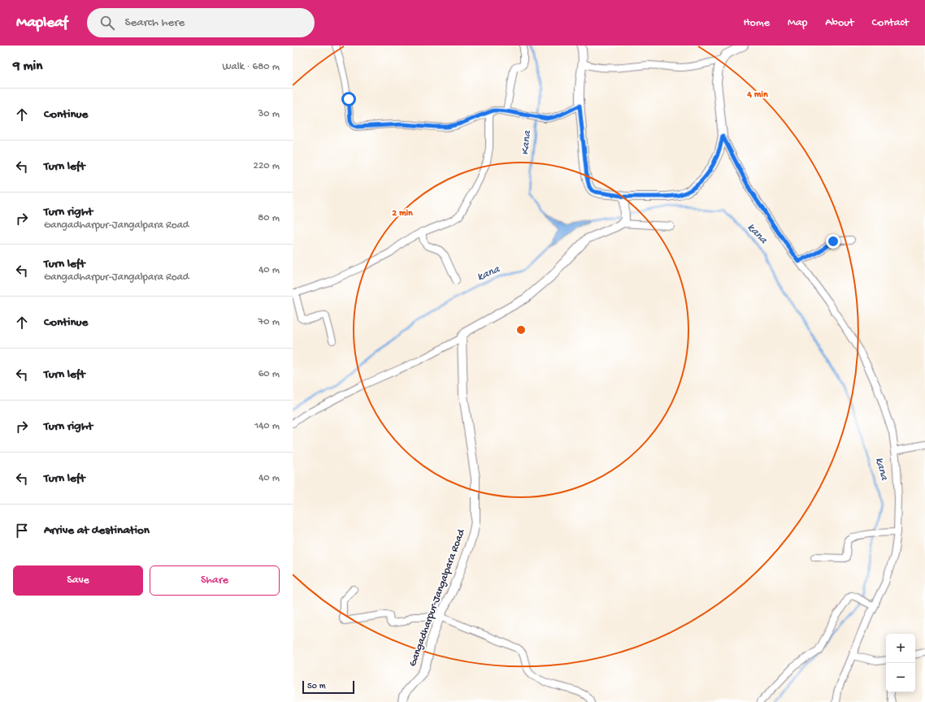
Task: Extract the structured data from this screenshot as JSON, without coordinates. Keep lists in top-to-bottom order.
{
  "streets": {
    "street": ["Gangadharpur-Jangalpara Road"]
  },
  "water": ["Kana", "kana"],
  "scale_bar": "50 m",
  "page": {
    "header": "Mapleaf",
    "search": "Search here",
    "nav": [
      "Home",
      "Map",
      "About",
      "Contact"
    ],
    "heading": ["9 min", "Walk · 680 m"],
    "list": [
      ["Continue", "30 m"],
      ["Turn left", "220 m"],
      ["Turn right", "Gangadharpur-Jangalpara Road", "80 m"],
      ["Turn left", "Gangadharpur-Jangalpara Road", "40 m"],
      ["Continue", "70 m"],
      ["Turn left", "60 m"],
      ["Turn right", "140 m"],
      ["Turn left", "40 m"],
      "Arrive at destination"
    ],
    "buttons": ["Save", "Share"],
    "map_buttons": ["+", "−"],
    "scale": "50 m"
  },
  "rings": ["4 min", "2 min"]
}
